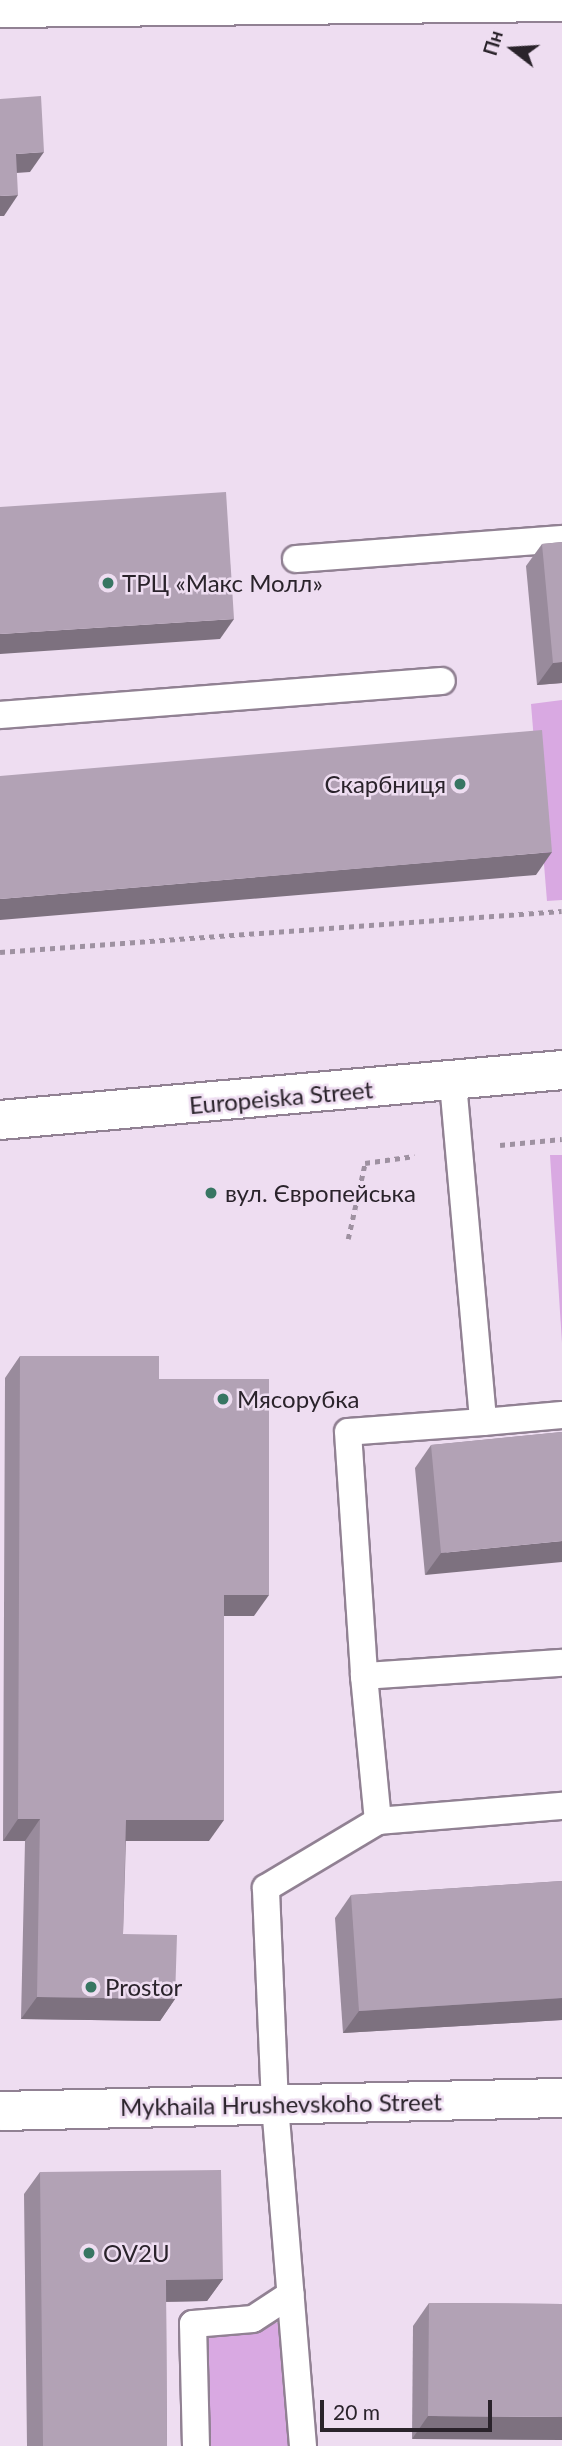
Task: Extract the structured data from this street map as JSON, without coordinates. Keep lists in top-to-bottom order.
{
  "streets": {
    "street": ["Europeiska Street", "Mykhaila Hrushevskoho Street"]
  },
  "places": [
    "ТРЦ «Макс Молл»",
    "Скарбниця",
    "вул. Європейська",
    "Мясорубка",
    "Prostor",
    "OV2U"
  ],
  "scale_bar": "20 m",
  "north": "left"
}
